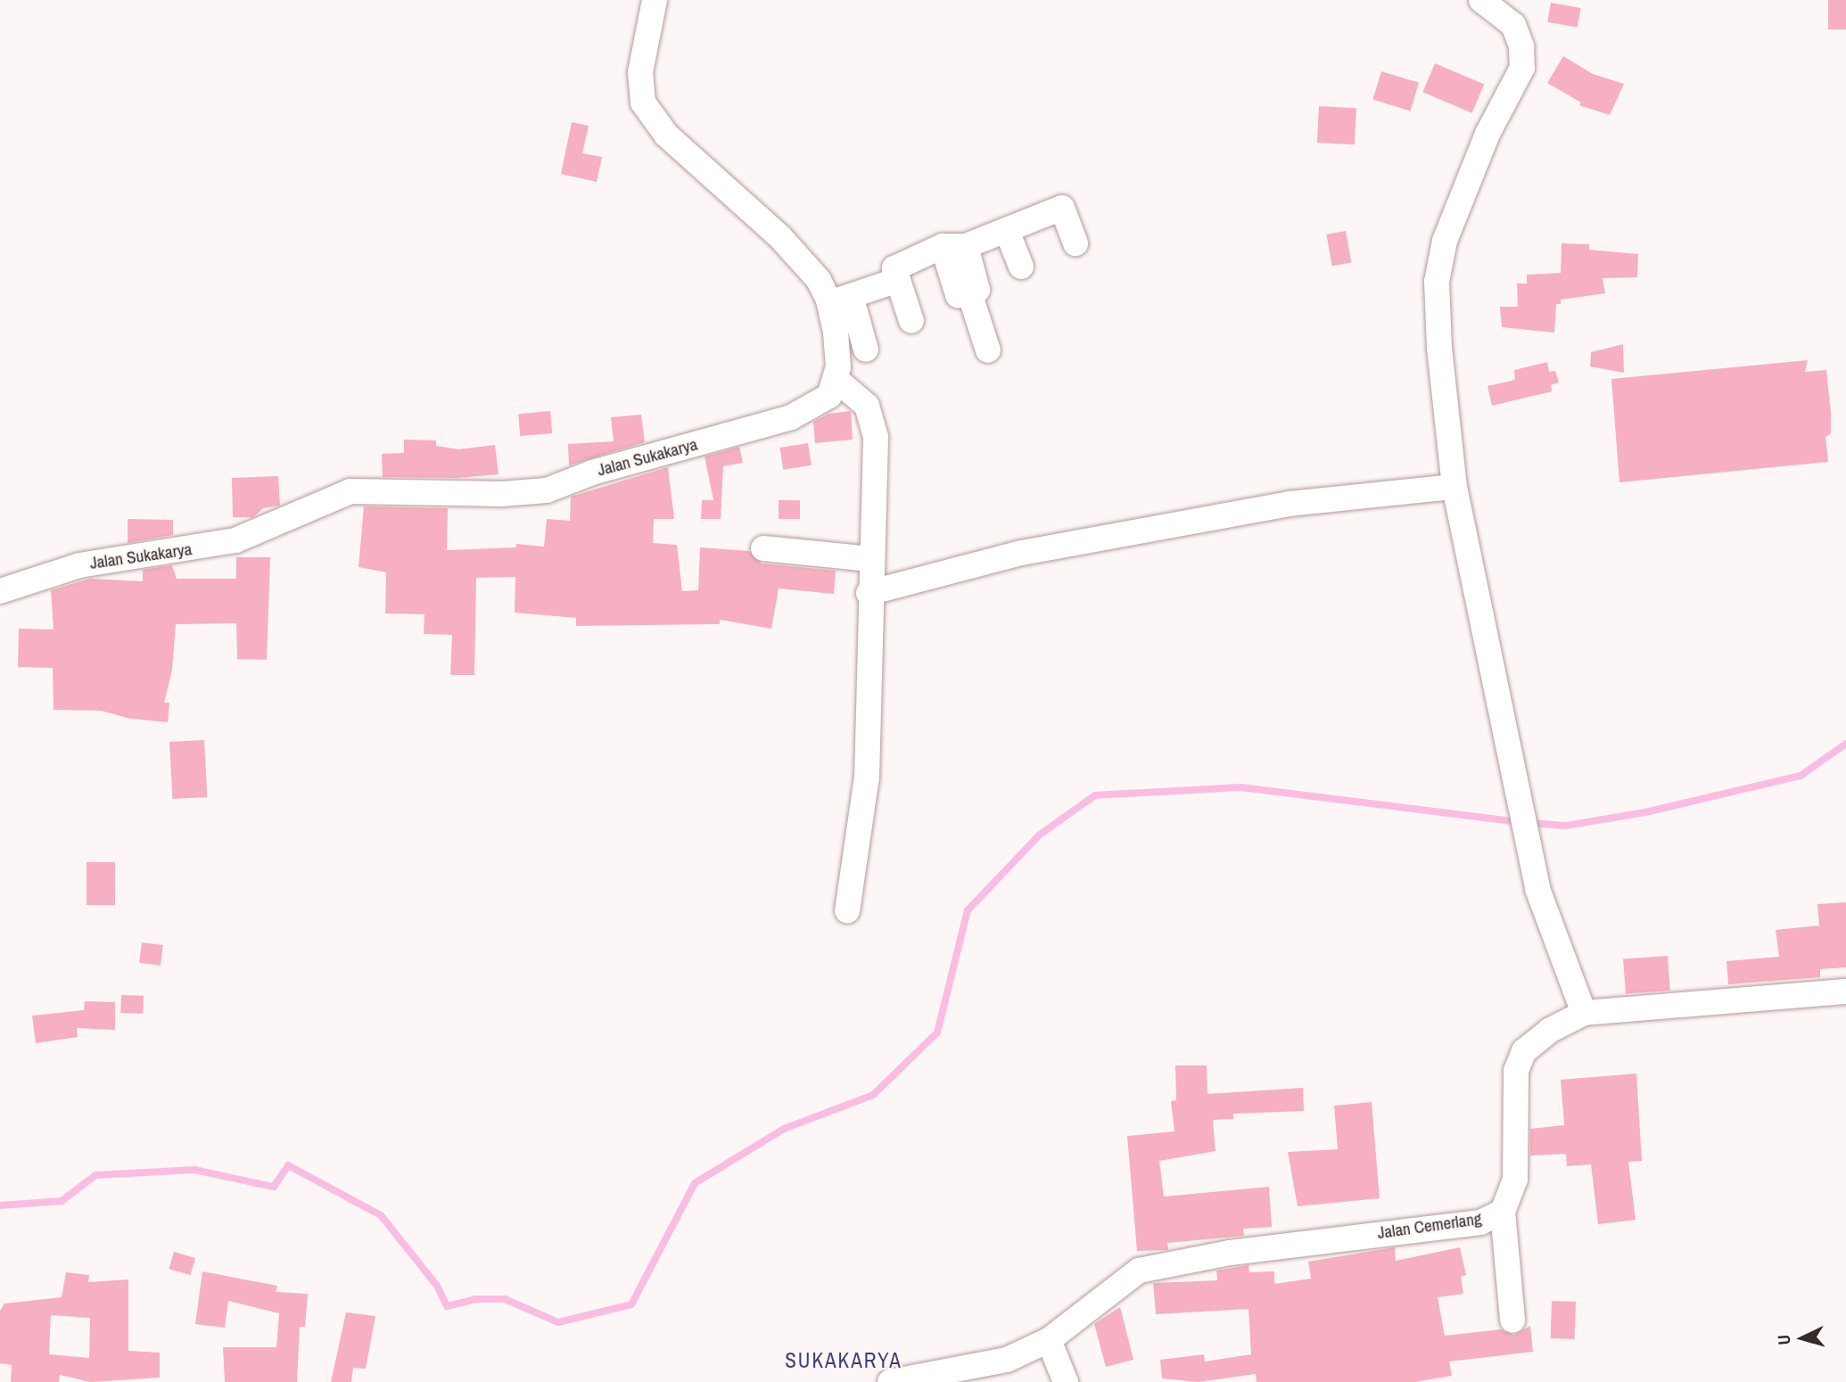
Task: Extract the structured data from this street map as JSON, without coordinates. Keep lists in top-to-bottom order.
{
  "streets": {
    "street": ["Jalan Sukakarya", "Jalan Cemerlang"]
  },
  "districts": ["SUKAKARYA"],
  "north": "left"
}
